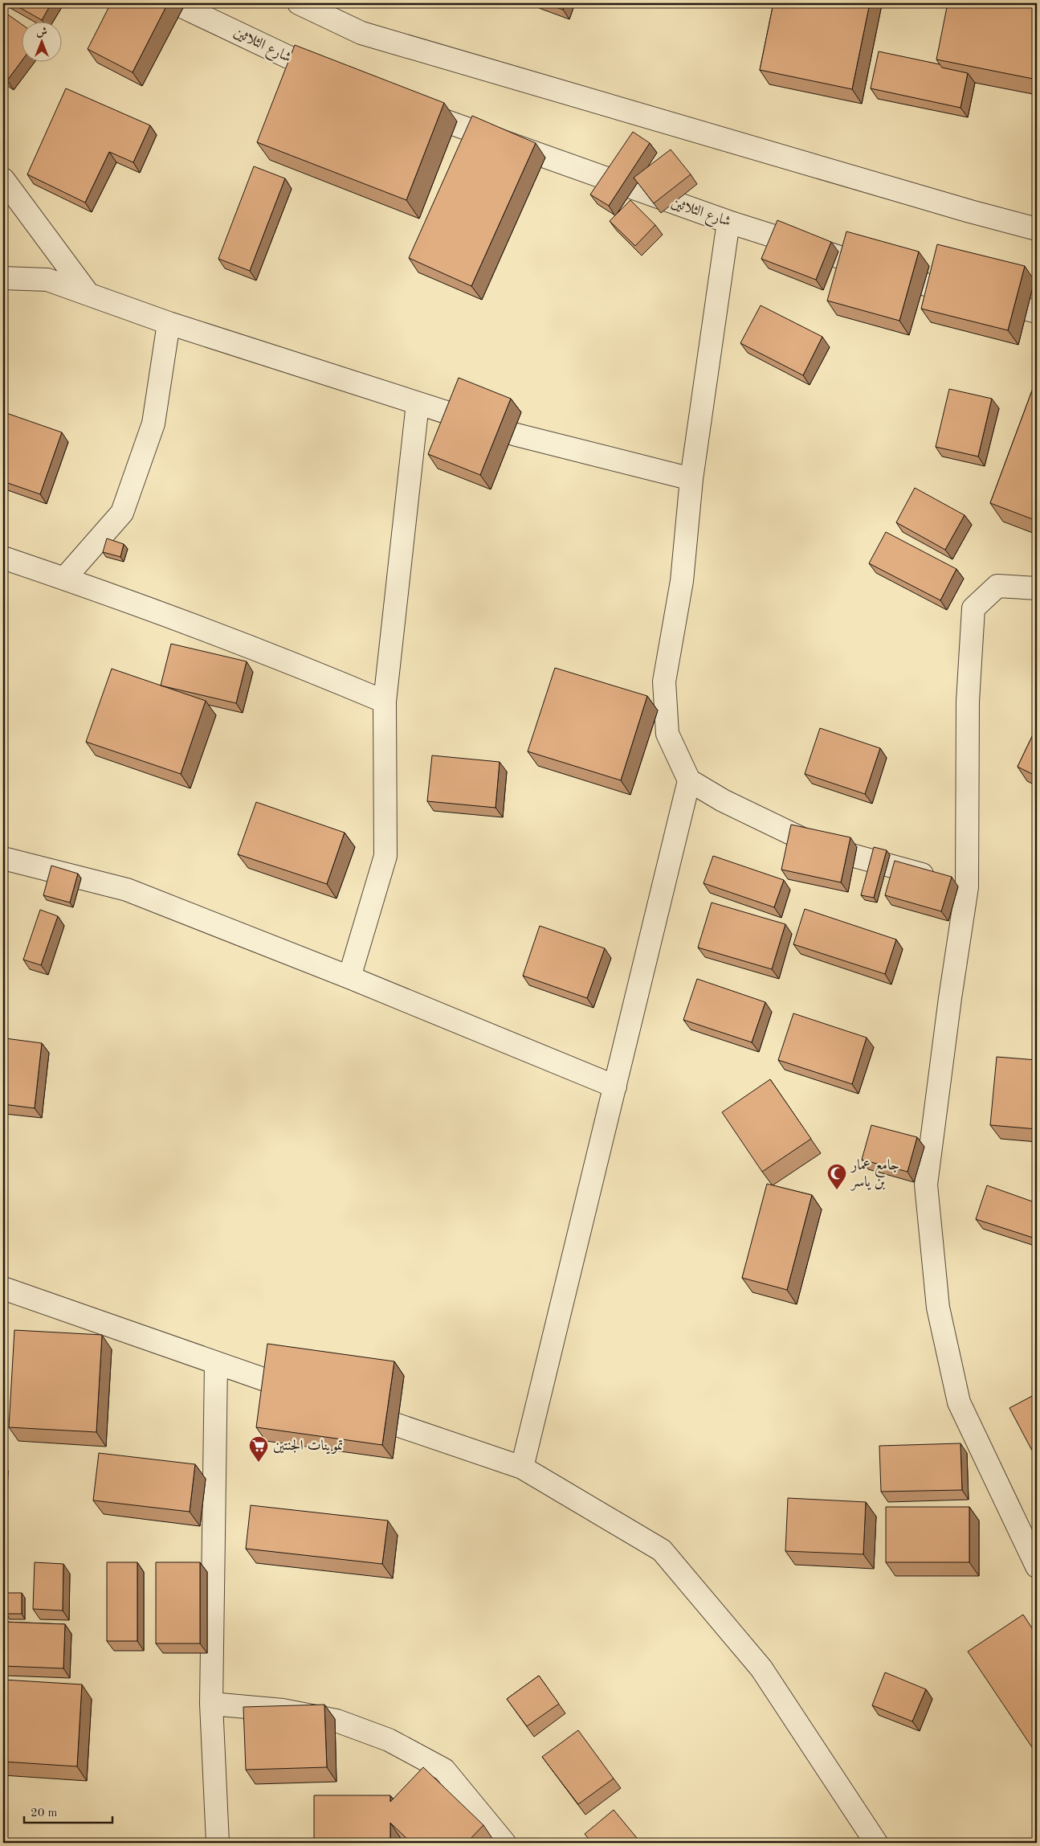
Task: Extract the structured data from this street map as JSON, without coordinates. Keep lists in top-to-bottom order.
{
  "streets": {
    "street": ["شارع الثلاثين"]
  },
  "places": {
    "mosque": ["جامع عمار بن ياسر"],
    "supermarket": ["تموينات الجنتين"]
  },
  "scale_bar": "20 m",
  "north": "top"
}
